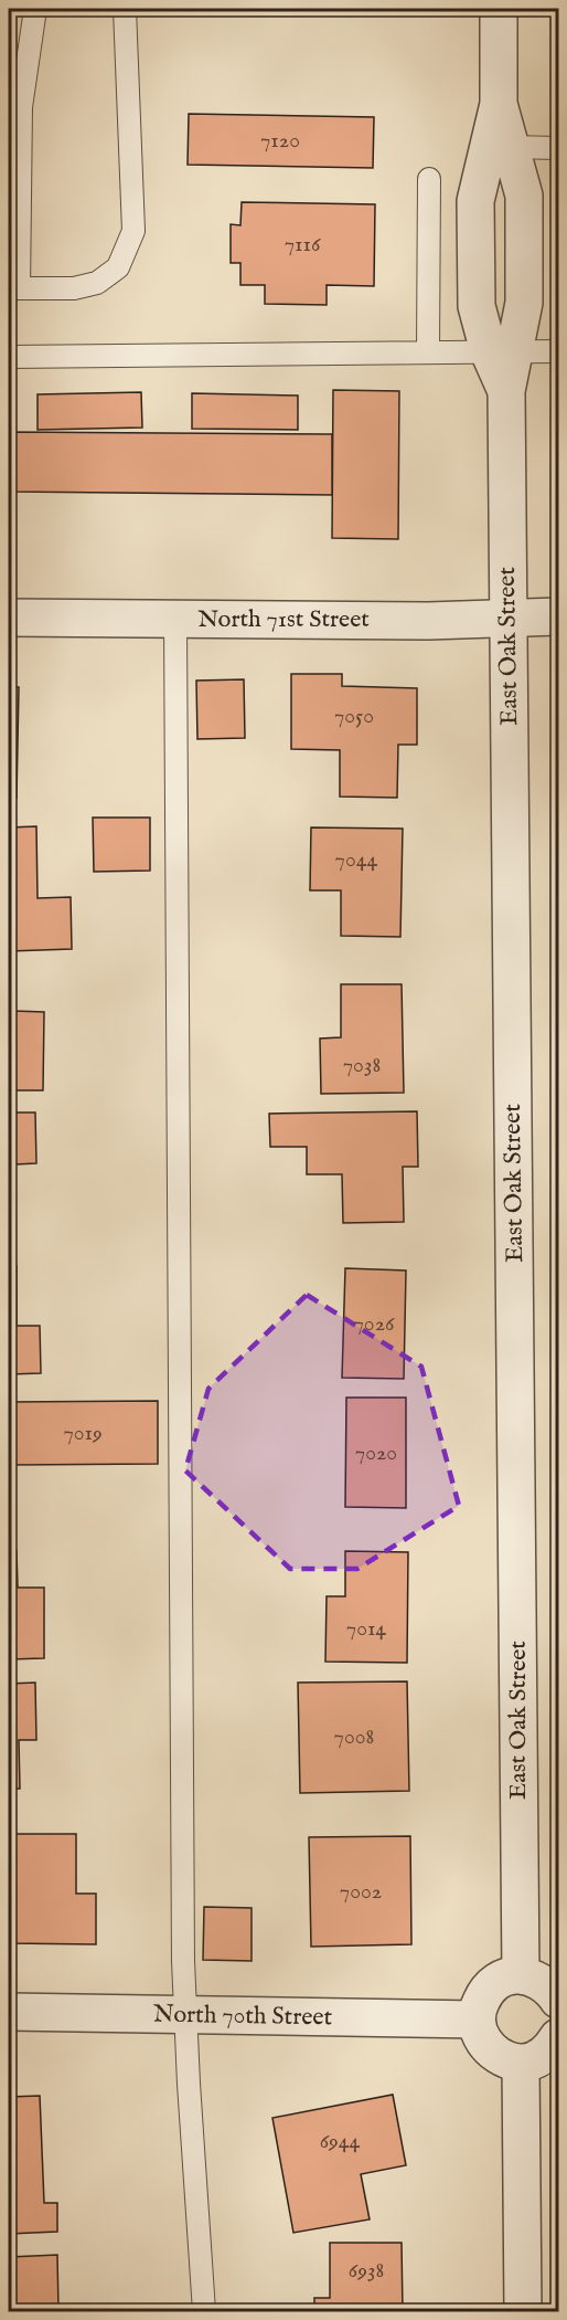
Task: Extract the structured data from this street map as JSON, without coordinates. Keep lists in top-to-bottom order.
{
  "streets": {
    "street": ["North 71st Street", "East Oak Street", "North 70th Street"]
  },
  "crossings": [
    ["North 71st Street", "East Oak Street"]
  ],
  "house_numbers": [
    "7120",
    "7116",
    "7050",
    "7044",
    "7038",
    "7026",
    "7019",
    "7020",
    "7014",
    "7008",
    "7002",
    "6944",
    "6938"
  ]
}
